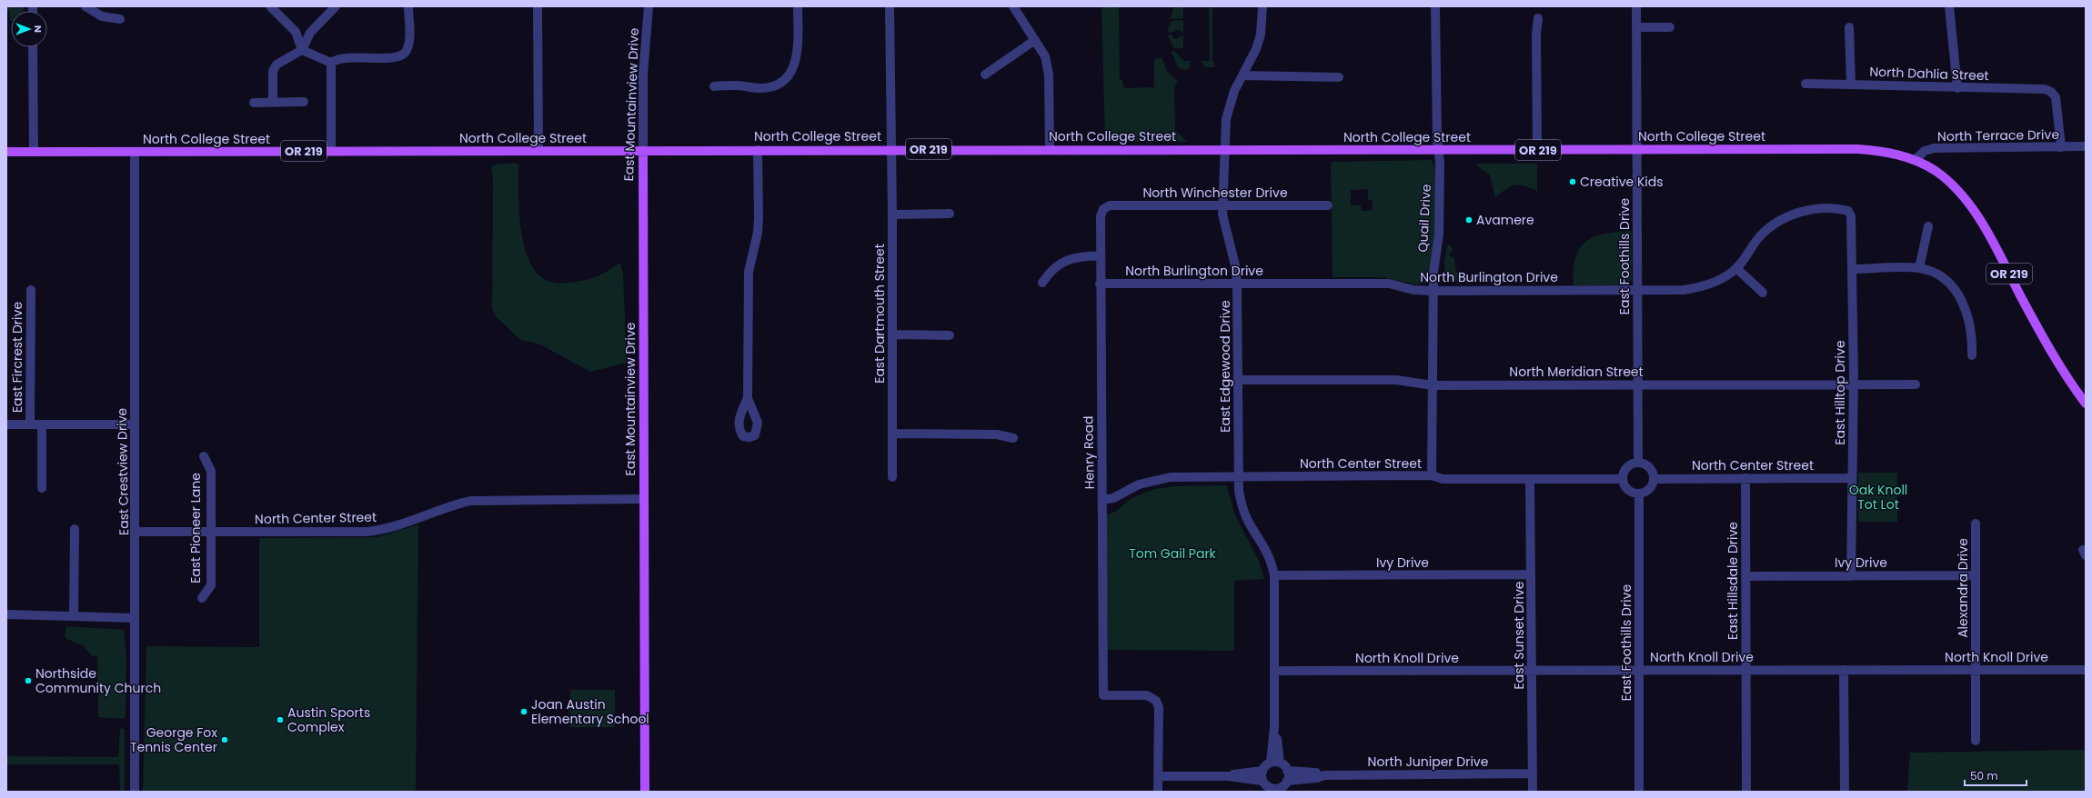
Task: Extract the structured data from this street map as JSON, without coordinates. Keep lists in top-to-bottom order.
{
  "streets": {
    "main road": ["East Mountainview Drive", "North College Street", "OR 219"],
    "street": [
      "North Dahlia Street",
      "North Terrace Drive",
      "North Winchester Drive",
      "Quail Drive",
      "East Foothills Drive",
      "North Burlington Drive",
      "East Dartmouth Street",
      "East Fircrest Drive",
      "East Edgewood Drive",
      "North Meridian Street",
      "East Hilltop Drive",
      "Henry Road",
      "North Center Street",
      "East Crestview Drive",
      "East Pioneer Lane",
      "Ivy Drive",
      "East Hillsdale Drive",
      "Alexandra Drive",
      "East Sunset Drive",
      "North Knoll Drive",
      "North Juniper Drive"
    ]
  },
  "crossings": [
    ["North Dahlia Street", "North Terrace Drive"],
    ["East Mountainview Drive", "North College Street"],
    ["East Mountainview Drive", "North Center Street"],
    ["North Terrace Drive", "North College Street"],
    ["North College Street", "Quail Drive"],
    ["North College Street", "East Foothills Drive"],
    ["North College Street", "East Dartmouth Street"],
    ["North College Street", "East Edgewood Drive"],
    ["North College Street", "East Crestview Drive"],
    ["North Winchester Drive", "East Edgewood Drive"],
    ["North Winchester Drive", "Henry Road"],
    ["Quail Drive", "North Burlington Drive"],
    ["Quail Drive", "North Meridian Street"],
    ["Quail Drive", "North Center Street"],
    ["East Foothills Drive", "North Burlington Drive"],
    ["East Foothills Drive", "North Meridian Street"],
    ["East Foothills Drive", "North Center Street"],
    ["East Foothills Drive", "North Knoll Drive"],
    ["North Burlington Drive", "East Edgewood Drive"],
    ["North Burlington Drive", "East Hilltop Drive"],
    ["North Burlington Drive", "Henry Road"],
    ["East Edgewood Drive", "North Meridian Street"],
    ["East Edgewood Drive", "North Center Street"],
    ["East Edgewood Drive", "Ivy Drive"],
    ["East Edgewood Drive", "North Knoll Drive"],
    ["East Edgewood Drive", "North Juniper Drive"],
    ["North Meridian Street", "East Hilltop Drive"],
    ["East Hilltop Drive", "North Center Street"],
    ["East Hilltop Drive", "Ivy Drive"],
    ["Henry Road", "North Center Street"],
    ["North Center Street", "East Crestview Drive"],
    ["North Center Street", "East Pioneer Lane"],
    ["North Center Street", "East Hillsdale Drive"],
    ["North Center Street", "East Sunset Drive"],
    ["Ivy Drive", "East Hillsdale Drive"],
    ["Ivy Drive", "Alexandra Drive"],
    ["Ivy Drive", "East Sunset Drive"],
    ["East Hillsdale Drive", "North Knoll Drive"],
    ["Alexandra Drive", "North Knoll Drive"],
    ["East Sunset Drive", "North Knoll Drive"],
    ["East Sunset Drive", "North Juniper Drive"]
  ],
  "parks": ["Oak Knoll Tot Lot", "Tom Gail Park"],
  "places": [
    "Creative Kids",
    "Avamere",
    "Northside Community Church",
    "Joan Austin Elementary School",
    "Austin Sports Complex",
    "George Fox Tennis Center"
  ],
  "scale_bar": "50 m",
  "north": "right"
}
